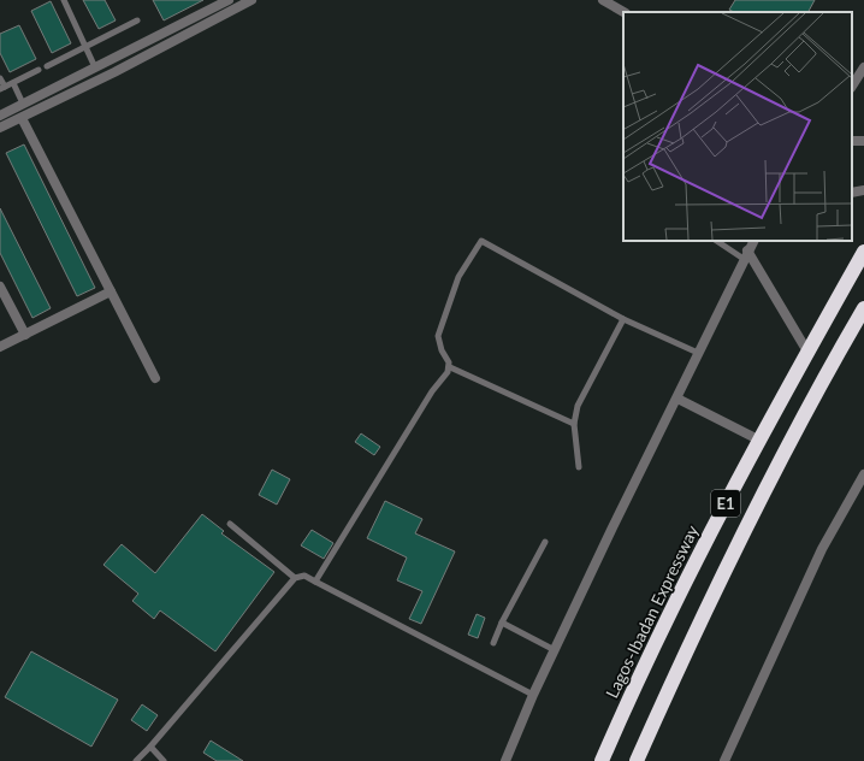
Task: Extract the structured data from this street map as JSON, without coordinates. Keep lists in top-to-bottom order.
{
  "streets": {
    "highway": ["E1", "Lagos-Ibadan Expressway"]
  }
}
